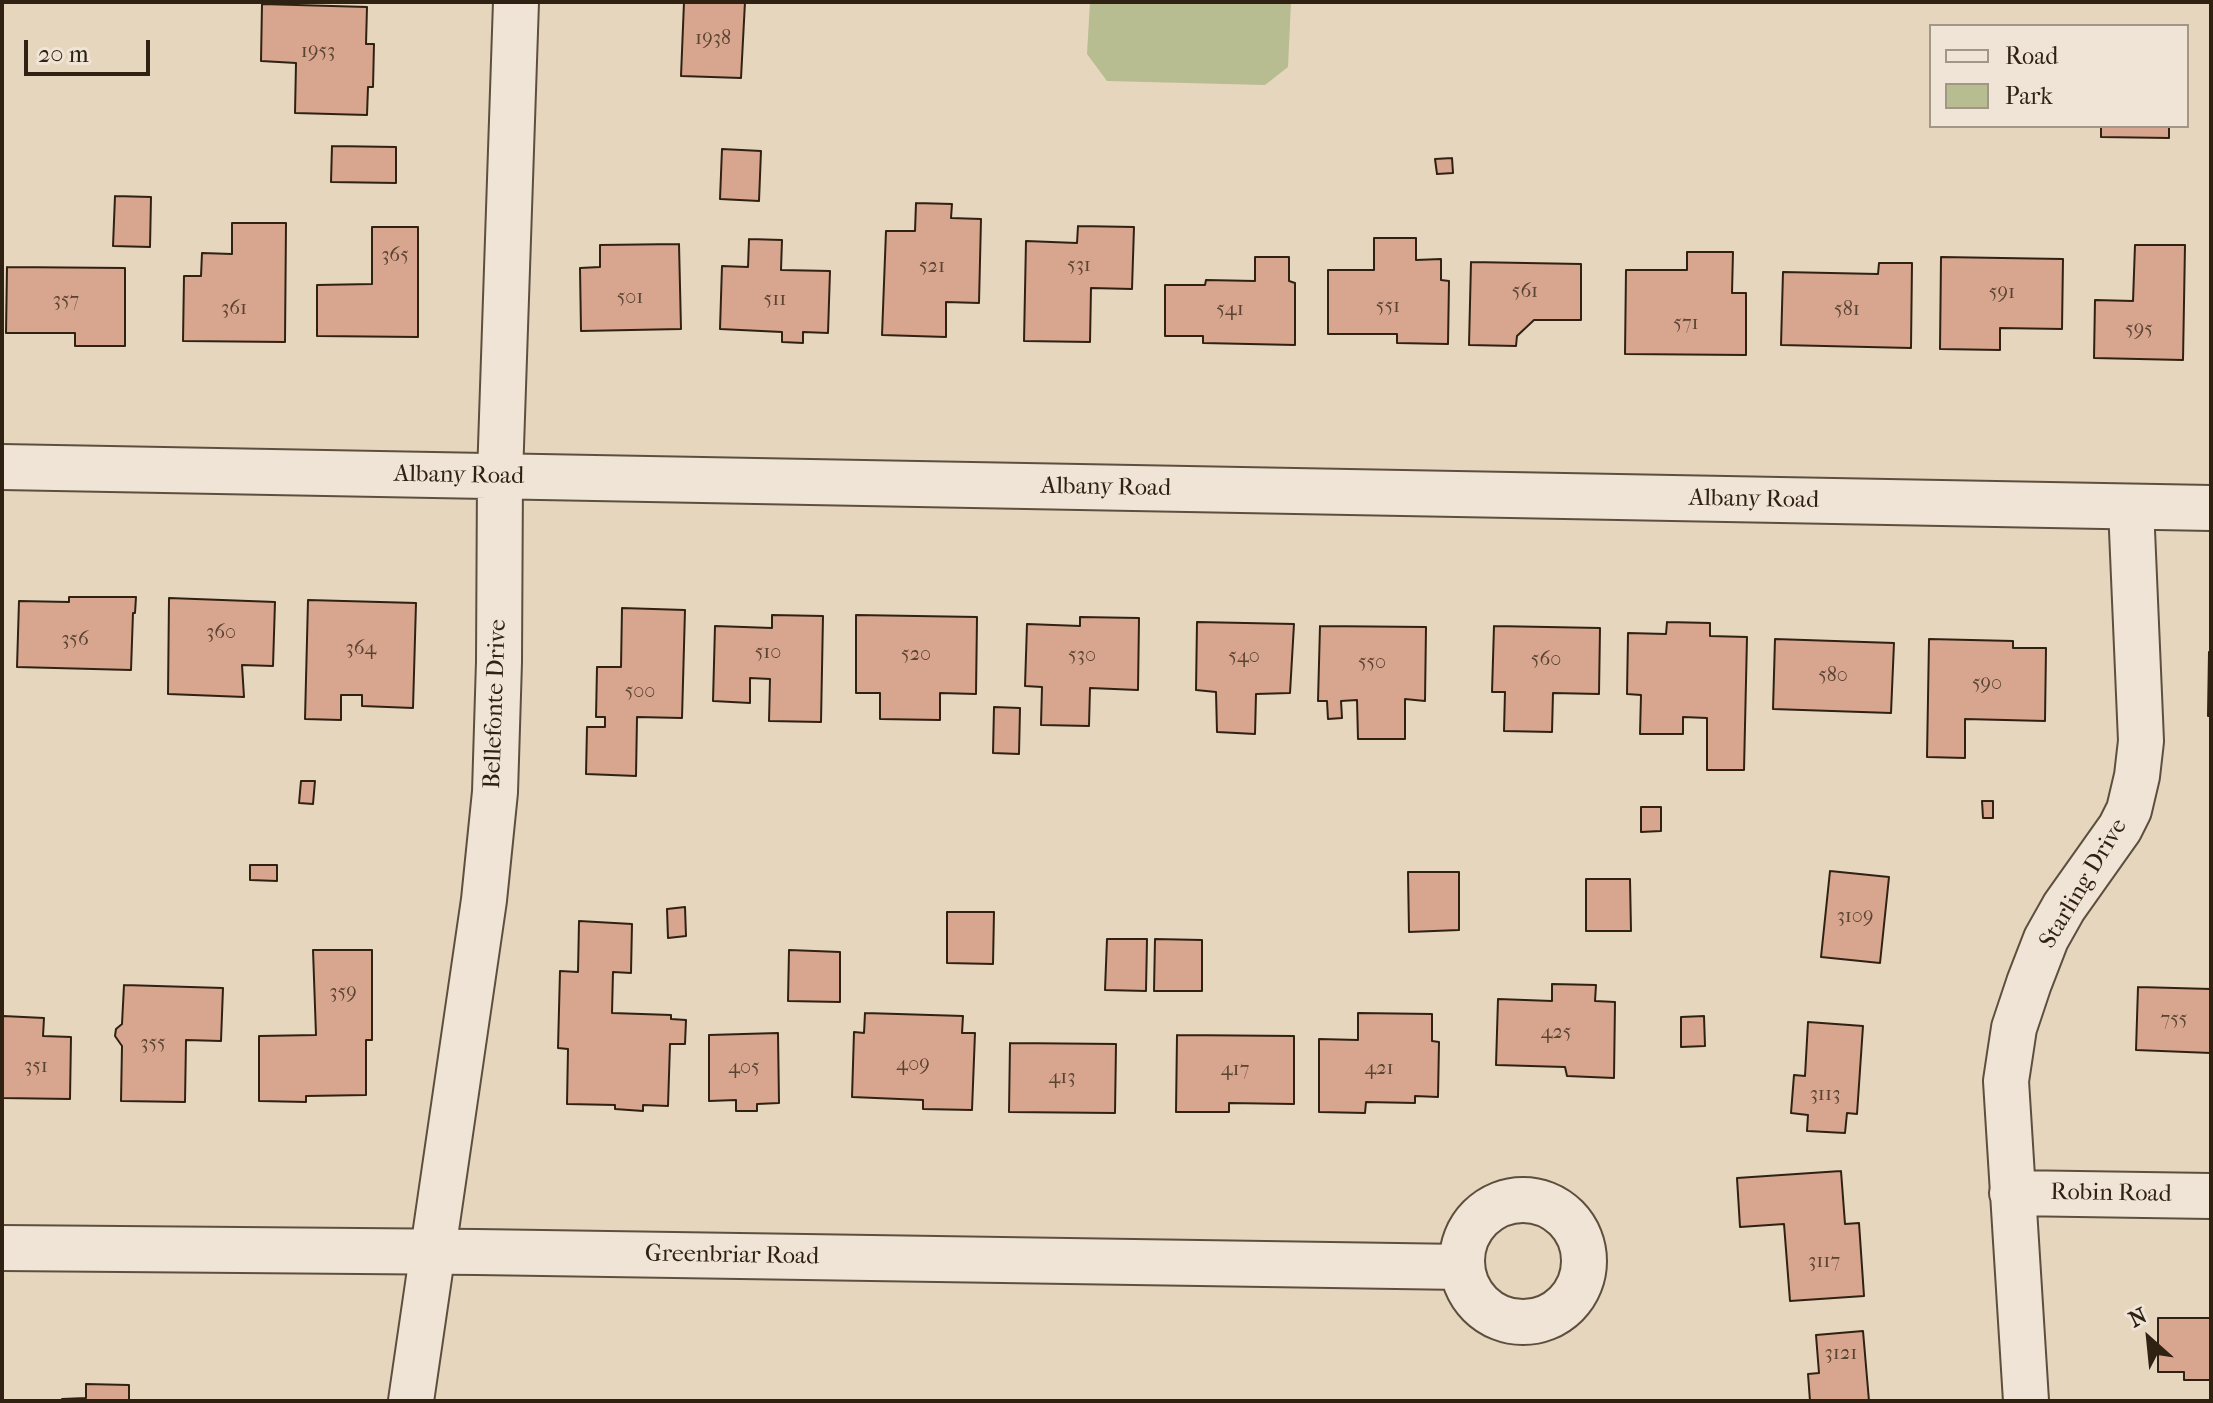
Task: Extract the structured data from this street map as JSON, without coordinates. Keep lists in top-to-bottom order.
{
  "streets": {
    "street": [
      "Albany Road",
      "Bellefonte Drive",
      "Starling Drive",
      "Robin Road",
      "Greenbriar Road"
    ]
  },
  "crossings": [
    ["Albany Road", "Bellefonte Drive"],
    ["Albany Road", "Starling Drive"],
    ["Bellefonte Drive", "Greenbriar Road"],
    ["Starling Drive", "Robin Road"]
  ],
  "house_numbers": [
    "1938",
    "1953",
    "365",
    "531",
    "521",
    "561",
    "591",
    "501",
    "511",
    "357",
    "551",
    "361",
    "541",
    "581",
    "571",
    "595",
    "360",
    "356",
    "364",
    "510",
    "520",
    "530",
    "540",
    "560",
    "550",
    "580",
    "590",
    "500",
    "3109",
    "359",
    "755",
    "425",
    "355",
    "409",
    "351",
    "405",
    "421",
    "417",
    "413",
    "3113",
    "3117",
    "3121"
  ],
  "legend": ["Road", "Park"],
  "scale_bar": "20 m",
  "north": "top left"
}
